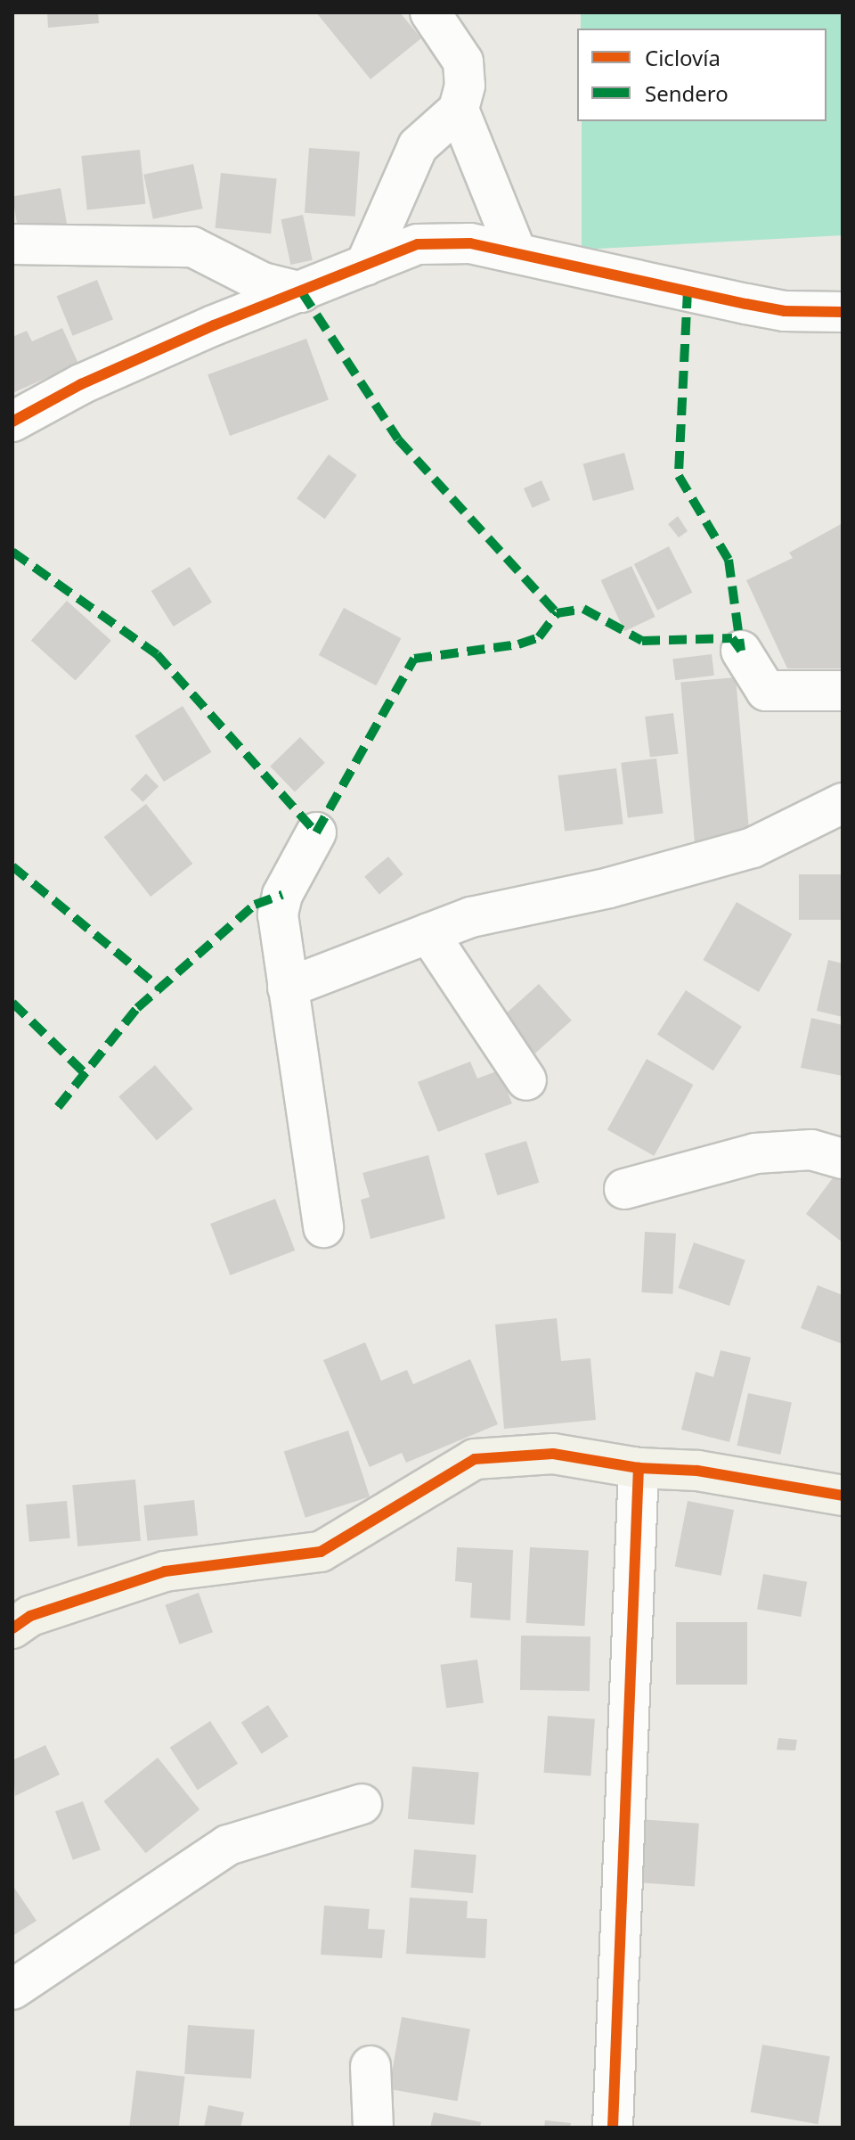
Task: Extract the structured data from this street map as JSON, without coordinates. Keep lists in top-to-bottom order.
{
  "legend": ["Ciclovía", "Sendero"]
}
